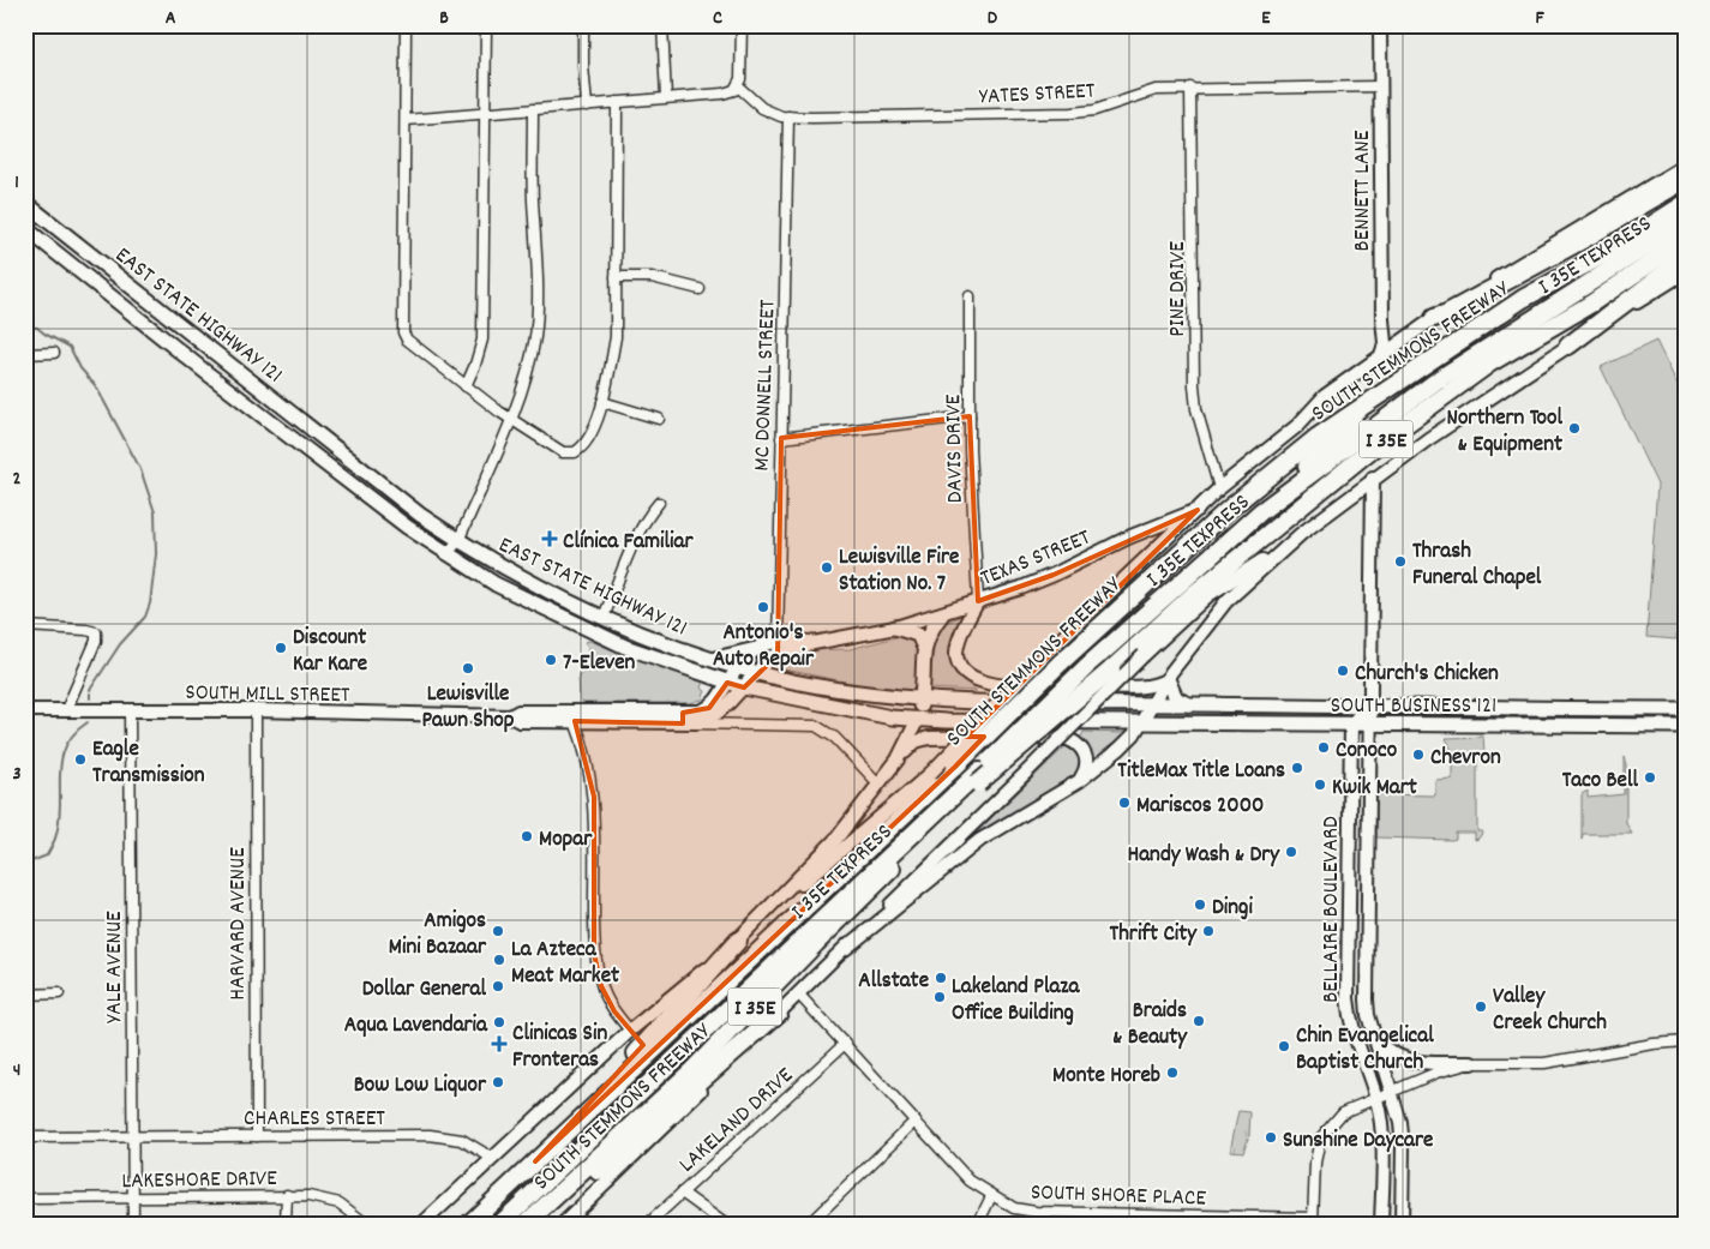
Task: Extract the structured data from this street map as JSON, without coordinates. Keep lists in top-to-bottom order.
{
  "streets": {
    "highway": ["I 35E TEXPRESS", "SOUTH STEMMONS FREEWAY", "I 35E"],
    "main road": [
      "BENNETT LANE",
      "EAST STATE HIGHWAY 121",
      "TEXAS STREET",
      "SOUTH MILL STREET",
      "SOUTH BUSINESS 121",
      "BELLAIRE BOULEVARD"
    ],
    "street": [
      "YATES STREET",
      "PINE DRIVE",
      "MC DONNELL STREET",
      "DAVIS DRIVE",
      "HARVARD AVENUE",
      "YALE AVENUE",
      "CHARLES STREET",
      "LAKELAND DRIVE",
      "LAKESHORE DRIVE",
      "SOUTH SHORE PLACE"
    ]
  },
  "crossings": [
    ["YATES STREET", "BENNETT LANE"],
    ["YATES STREET", "PINE DRIVE"],
    ["YATES STREET", "MC DONNELL STREET"],
    ["BENNETT LANE", "SOUTH STEMMONS FREEWAY"],
    ["I 35E TEXPRESS", "SOUTH STEMMONS FREEWAY"],
    ["PINE DRIVE", "SOUTH STEMMONS FREEWAY"],
    ["EAST STATE HIGHWAY 121", "SOUTH STEMMONS FREEWAY"],
    ["EAST STATE HIGHWAY 121", "TEXAS STREET"],
    ["EAST STATE HIGHWAY 121", "SOUTH MILL STREET"],
    ["EAST STATE HIGHWAY 121", "SOUTH BUSINESS 121"],
    ["SOUTH STEMMONS FREEWAY", "TEXAS STREET"],
    ["SOUTH STEMMONS FREEWAY", "SOUTH MILL STREET"],
    ["SOUTH STEMMONS FREEWAY", "SOUTH BUSINESS 121"],
    ["SOUTH STEMMONS FREEWAY", "BELLAIRE BOULEVARD"],
    ["SOUTH STEMMONS FREEWAY", "CHARLES STREET"],
    ["SOUTH STEMMONS FREEWAY", "SOUTH SHORE PLACE"],
    ["MC DONNELL STREET", "TEXAS STREET"],
    ["DAVIS DRIVE", "TEXAS STREET"],
    ["TEXAS STREET", "SOUTH MILL STREET"],
    ["SOUTH MILL STREET", "HARVARD AVENUE"],
    ["SOUTH MILL STREET", "YALE AVENUE"],
    ["SOUTH BUSINESS 121", "BELLAIRE BOULEVARD"],
    ["HARVARD AVENUE", "CHARLES STREET"],
    ["YALE AVENUE", "CHARLES STREET"],
    ["YALE AVENUE", "LAKESHORE DRIVE"],
    ["LAKELAND DRIVE", "SOUTH SHORE PLACE"]
  ],
  "places": {
    "other": [
      "Northern Tool & Equipment",
      "Thrash Funeral Chapel",
      "Lewisville Fire Station No. 7",
      "Antonio's Auto Repair",
      "Discount Kar Kare",
      "7-Eleven",
      "Lewisville Pawn Shop",
      "Church's Chicken",
      "Conoco",
      "Chevron",
      "Eagle Transmission",
      "TitleMax Title Loans",
      "Taco Bell",
      "Kwik Mart",
      "Mariscos 2000",
      "Mopar",
      "Handy Wash & Dry",
      "Dingi",
      "Amigos Mini Bazaar",
      "Thrift City",
      "La Azteca Meat Market",
      "Allstate",
      "Dollar General",
      "Lakeland Plaza Office Building",
      "Valley Creek Church",
      "Braids & Beauty",
      "Aqua Lavendaria",
      "Chin Evangelical Baptist Church",
      "Monte Horeb",
      "Bow Low Liquor",
      "Sunshine Daycare"
    ],
    "health": ["Clínica Familiar", "Clinicas Sin Fronteras"]
  },
  "grid": {
    "columns": [
      "A",
      "B",
      "C",
      "D",
      "E",
      "F"
    ],
    "rows": [
      "1",
      "2",
      "3",
      "4"
    ]
  }
}
